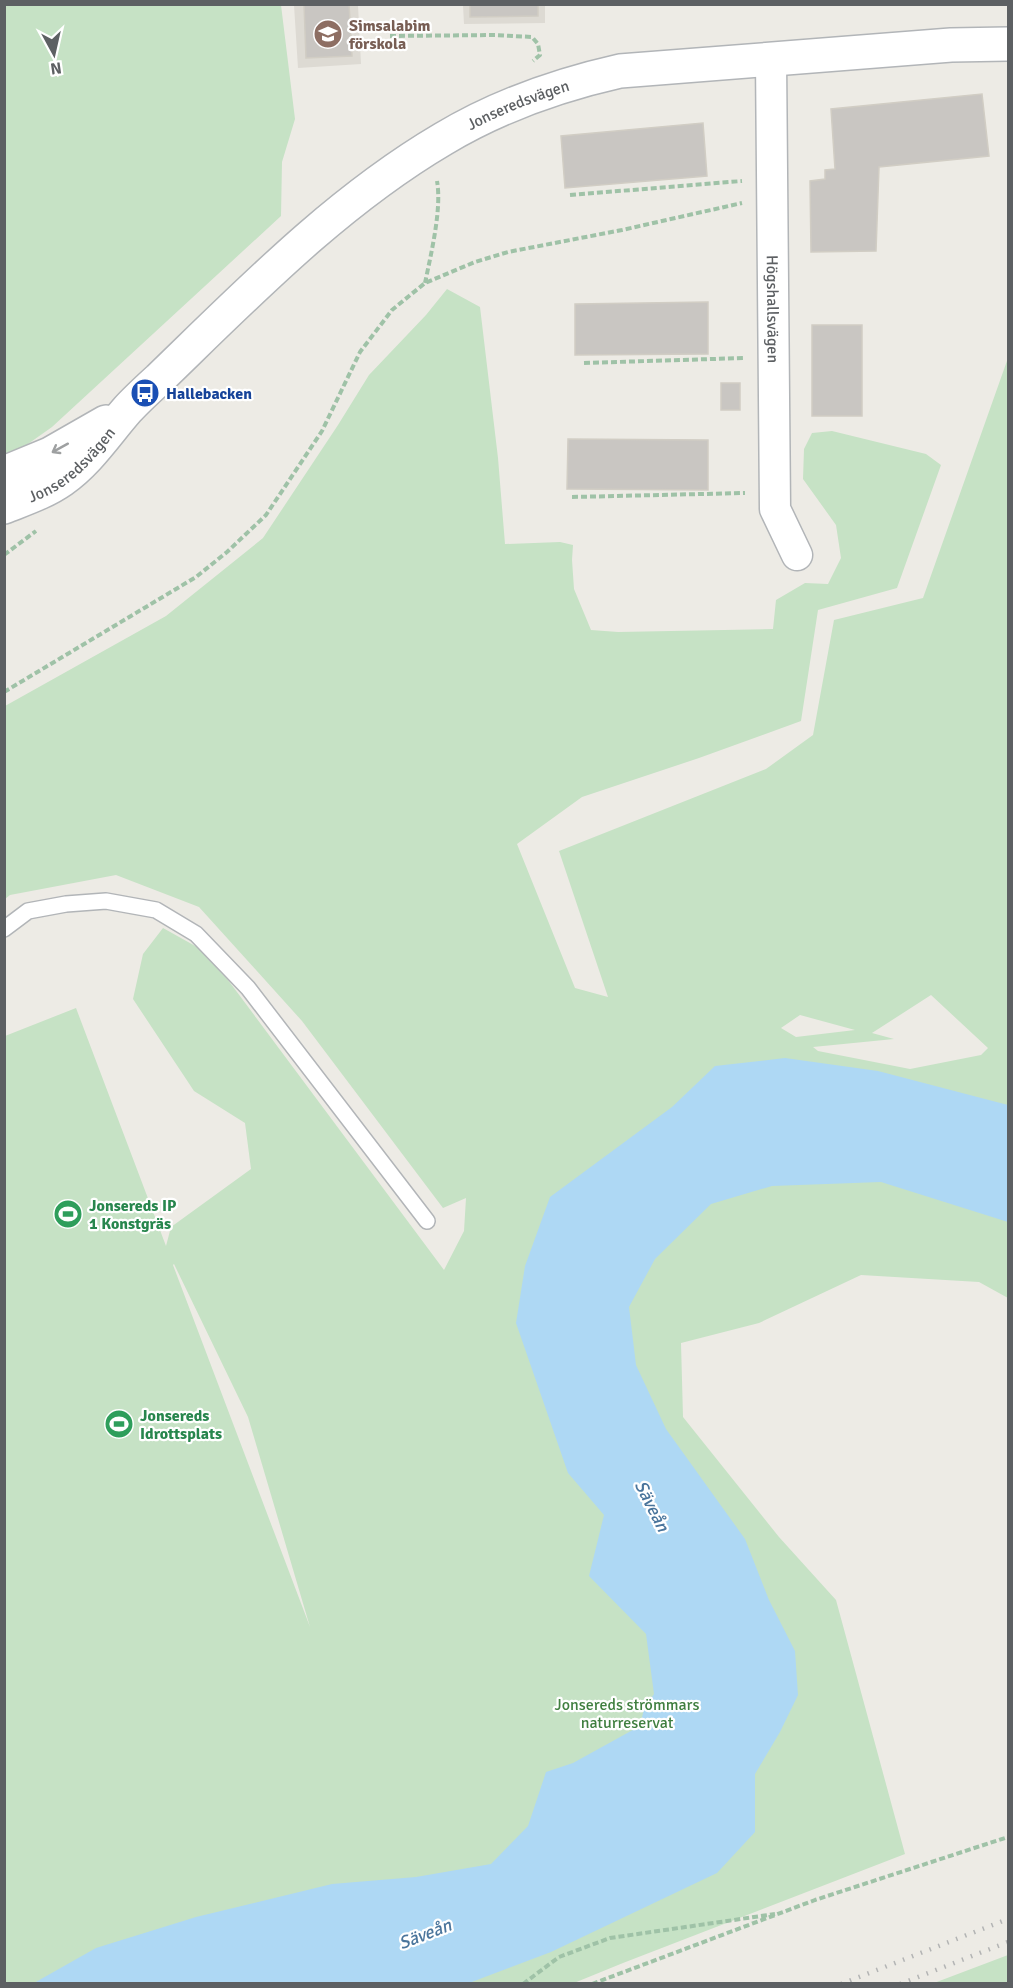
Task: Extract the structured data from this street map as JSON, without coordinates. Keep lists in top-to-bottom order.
{
  "streets": {
    "street": ["Jonseredsvägen", "Högshallsvägen"]
  },
  "crossings": [
    ["Jonseredsvägen", "Högshallsvägen"]
  ],
  "water": ["Säveån"],
  "parks": ["Jonsereds strömmars naturreservat"],
  "places": {
    "school or university": ["Simsalabim förskola"],
    "bus stop": ["Hallebacken"],
    "sports": ["Jonsereds IP 1 Konstgräs", "Jonsereds Idrottsplats"]
  },
  "north": "bottom"
}
